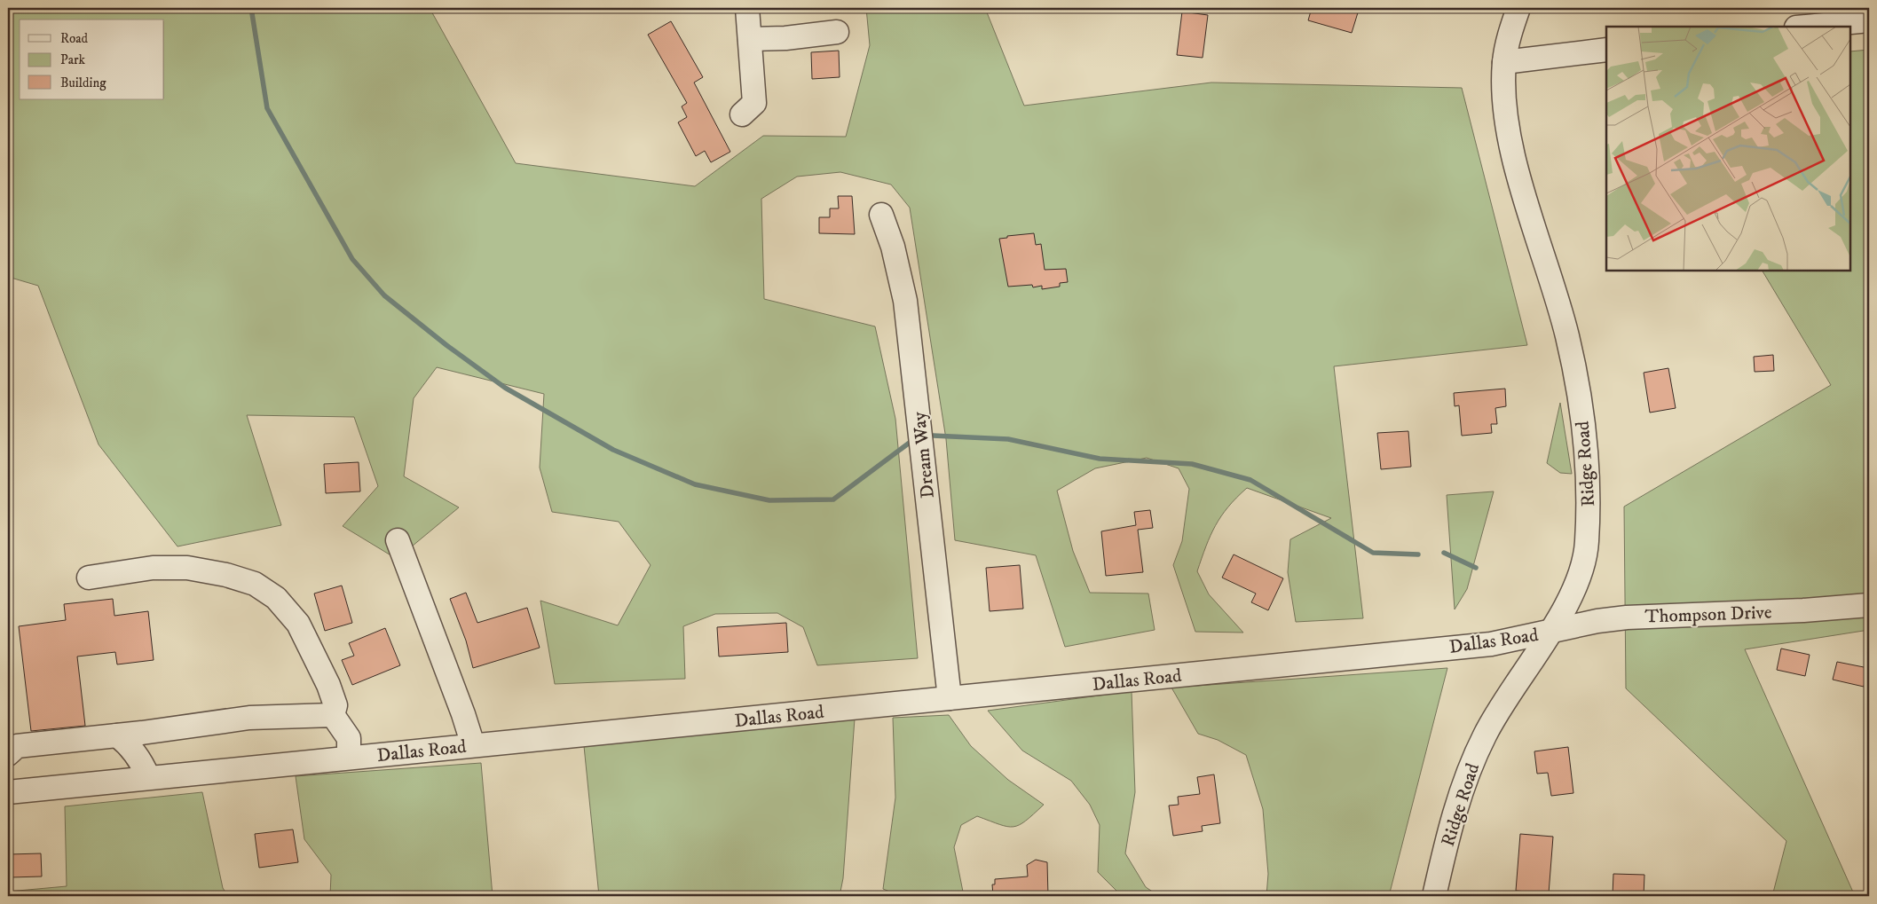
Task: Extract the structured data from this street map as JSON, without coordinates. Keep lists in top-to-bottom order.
{
  "streets": {
    "street": [
      "Dream Way",
      "Ridge Road",
      "Thompson Drive",
      "Dallas Road"
    ]
  },
  "crossings": [
    ["Dream Way", "Dallas Road"],
    ["Ridge Road", "Thompson Drive"],
    ["Ridge Road", "Dallas Road"],
    ["Thompson Drive", "Dallas Road"]
  ],
  "legend": ["Road", "Park", "Building"]
}
